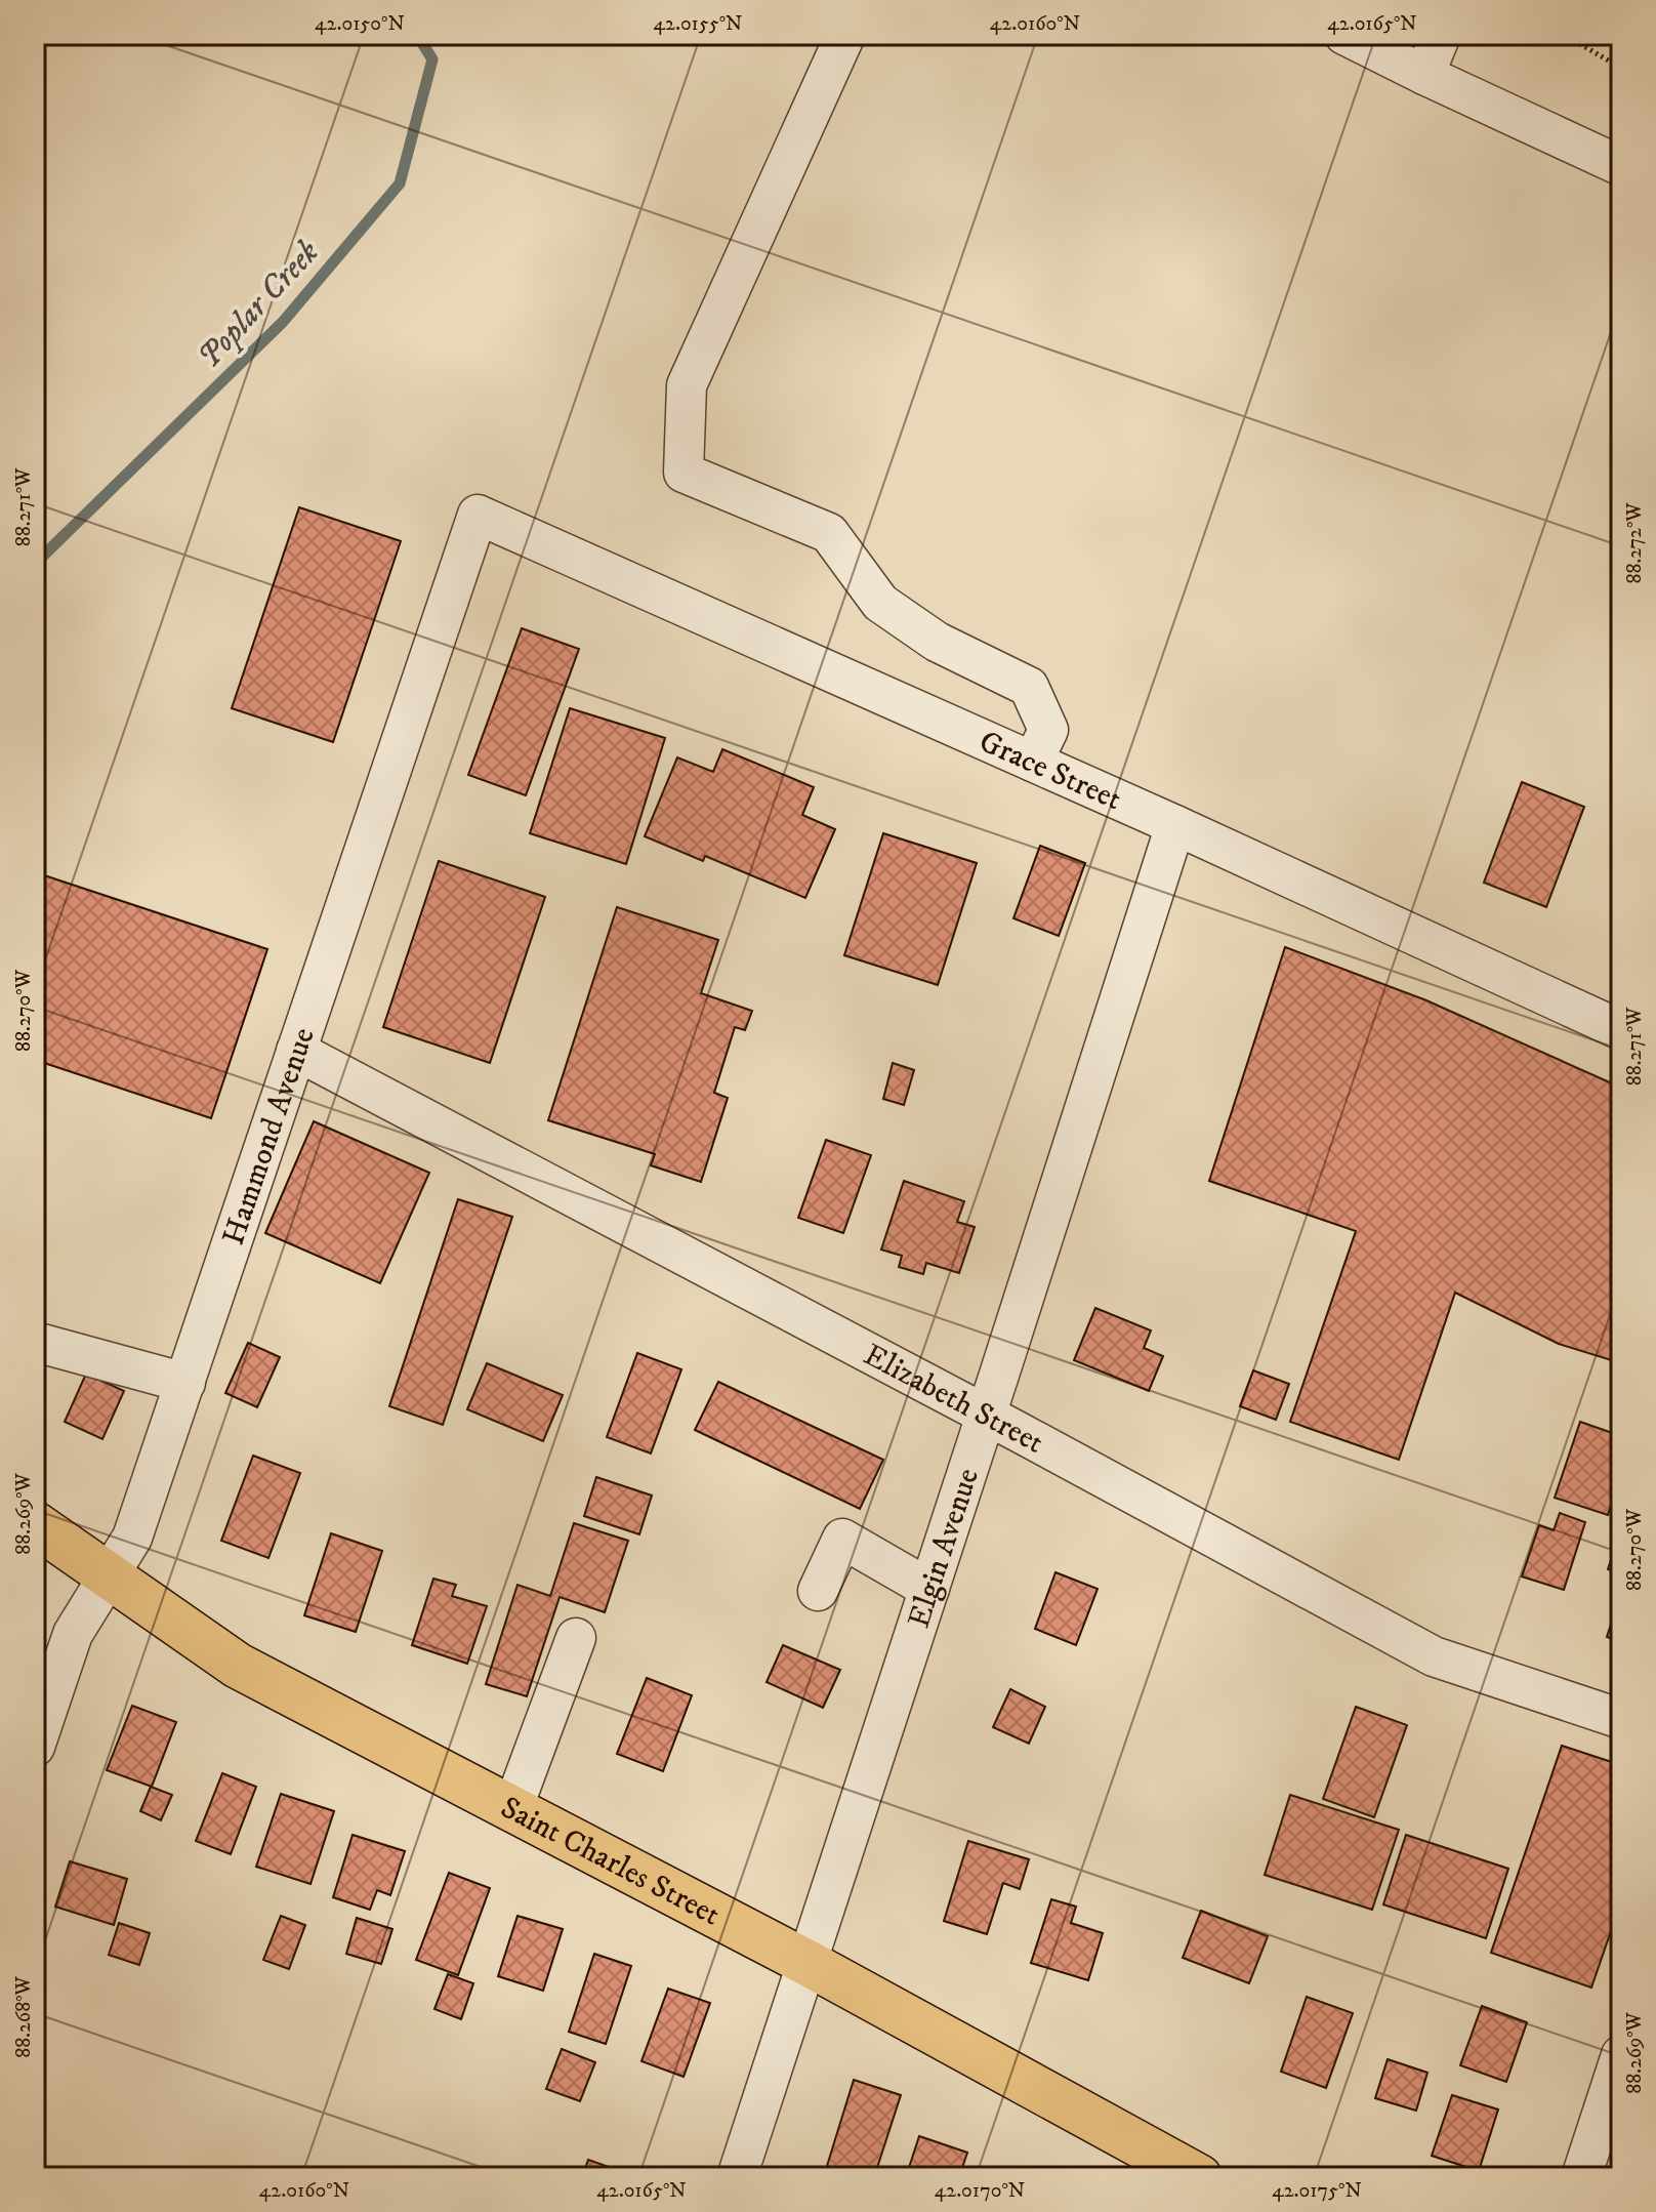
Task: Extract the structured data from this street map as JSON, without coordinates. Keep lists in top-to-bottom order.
{
  "streets": {
    "main road": ["Saint Charles Street"],
    "street": [
      "Grace Street",
      "Hammond Avenue",
      "Elizabeth Street",
      "Elgin Avenue"
    ]
  },
  "crossings": [
    ["Grace Street", "Hammond Avenue"],
    ["Grace Street", "Elgin Avenue"],
    ["Hammond Avenue", "Elizabeth Street"],
    ["Hammond Avenue", "Saint Charles Street"],
    ["Elizabeth Street", "Elgin Avenue"],
    ["Elgin Avenue", "Saint Charles Street"]
  ],
  "water": ["Poplar Creek"],
  "coordinates": [
    "42.0150°N",
    "42.0155°N",
    "42.0160°N",
    "42.0165°N",
    "88.271°W",
    "88.272°W",
    "88.270°W",
    "88.269°W",
    "88.268°W",
    "42.0170°N",
    "42.0175°N"
  ]
}
